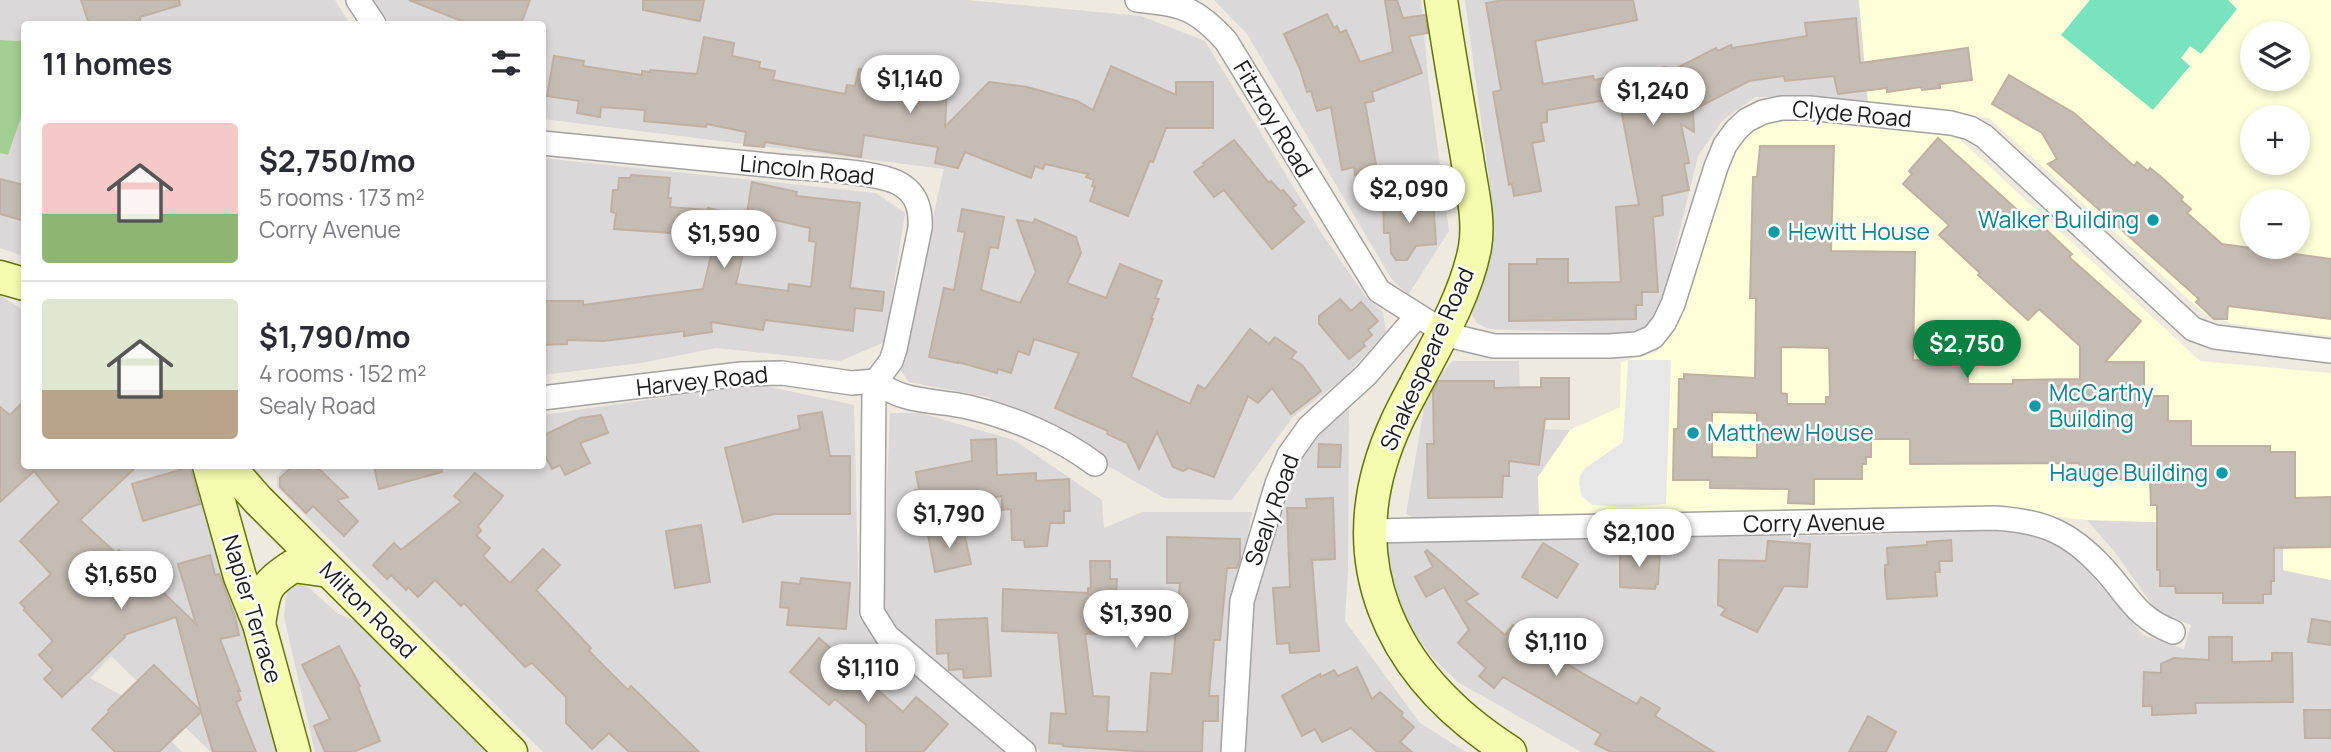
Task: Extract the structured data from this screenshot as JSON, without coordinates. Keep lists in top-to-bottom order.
{
  "streets": {
    "street": [
      "Clyde Road",
      "Fitzroy Road",
      "Lincoln Road",
      "Shakespeare Road",
      "Harvey Road",
      "Sealy Road",
      "Corry Avenue",
      "Napier Terrace",
      "Milton Road"
    ]
  },
  "crossings": [
    ["Clyde Road", "Fitzroy Road"],
    ["Clyde Road", "Shakespeare Road"],
    ["Clyde Road", "Sealy Road"],
    ["Fitzroy Road", "Shakespeare Road"],
    ["Fitzroy Road", "Sealy Road"],
    ["Lincoln Road", "Harvey Road"],
    ["Shakespeare Road", "Sealy Road"],
    ["Shakespeare Road", "Corry Avenue"]
  ],
  "places": [
    "Walker Building",
    "Hewitt House",
    "McCarthy Building",
    "Matthew House",
    "Hauge Building"
  ],
  "page": {
    "map_buttons": ["+", "−"],
    "heading": "11 homes",
    "price": [
      "$1,140",
      "$1,240",
      "$2,090",
      "$1,590",
      "$2,750",
      "$1,790",
      "$2,100",
      "$1,650",
      "$1,390",
      "$1,110",
      "$1,110"
    ],
    "list": [
      {
        "name": "$2,750/mo",
        "note": "5 rooms · 173 m² · Corry Avenue"
      },
      {
        "name": "$1,790/mo",
        "note": "4 rooms · 152 m² · Sealy Road"
      }
    ]
  }
}
